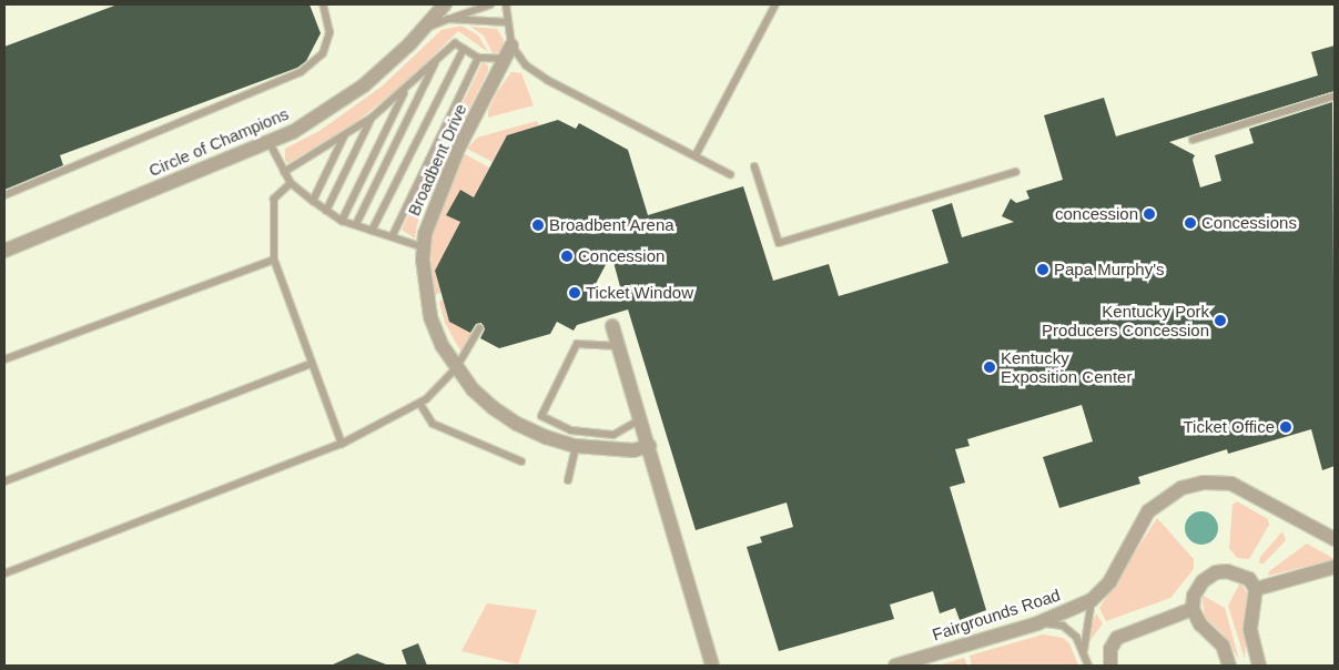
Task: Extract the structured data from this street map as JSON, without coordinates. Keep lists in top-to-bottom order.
{
  "streets": {
    "street": ["Circle of Champions", "Broadbent Drive", "Fairgrounds Road"]
  },
  "places": [
    "concession",
    "Concessions",
    "Broadbent Arena",
    "Concession",
    "Papa Murphy's",
    "Ticket Window",
    "Kentucky Pork Producers Concession",
    "Kentucky Exposition Center",
    "Ticket Office"
  ]
}
